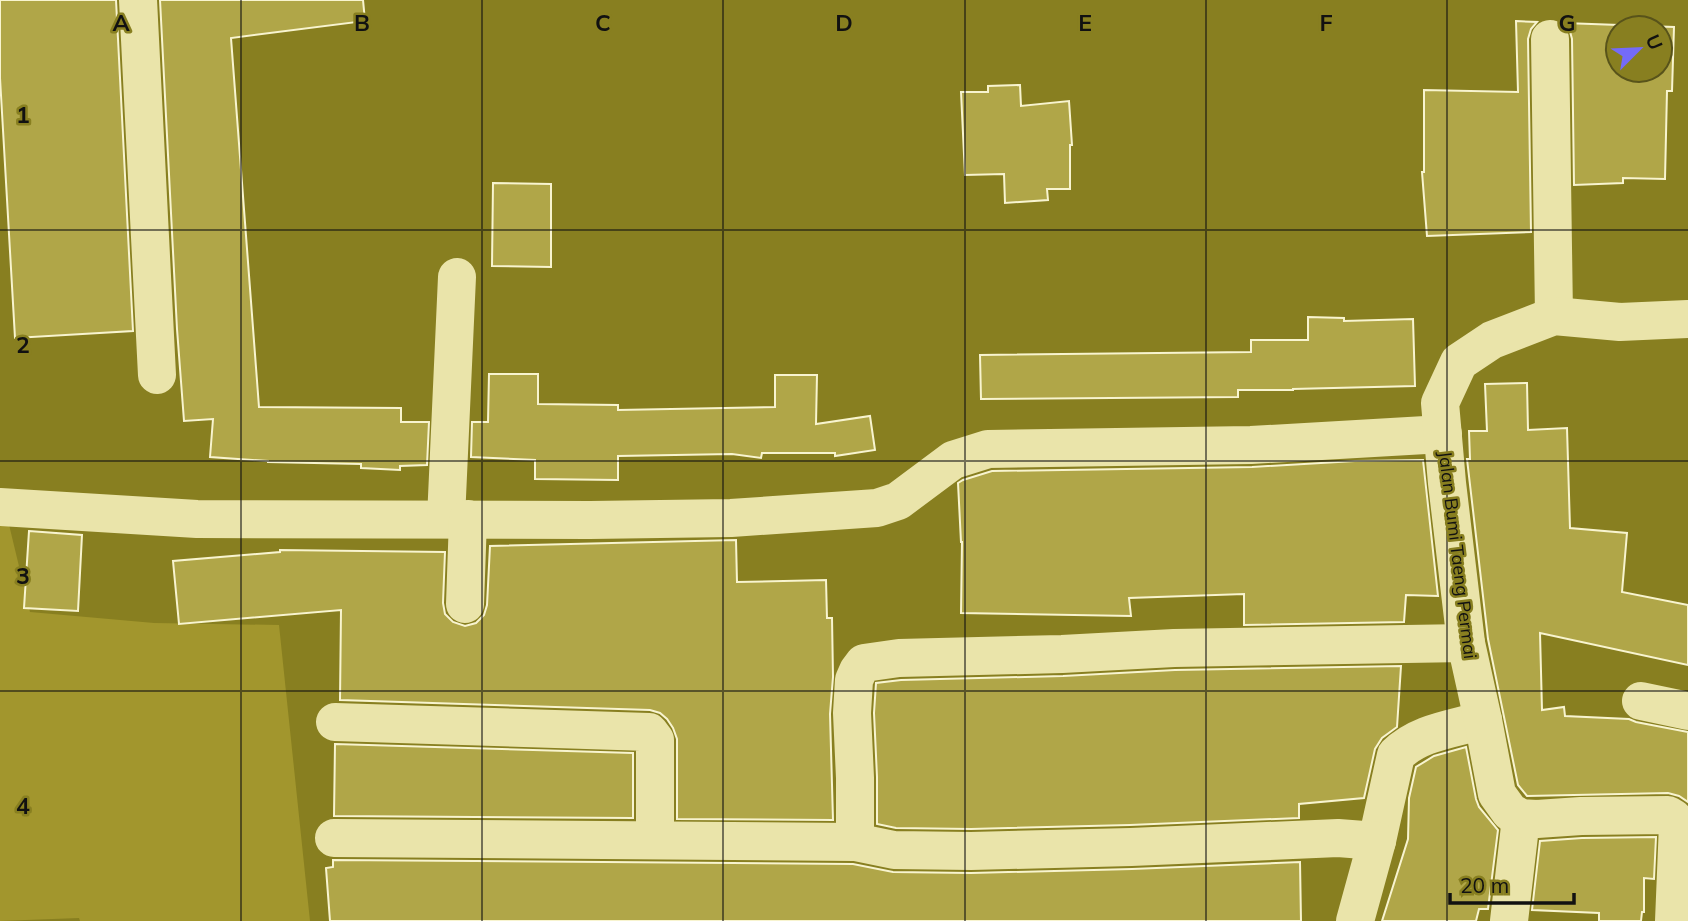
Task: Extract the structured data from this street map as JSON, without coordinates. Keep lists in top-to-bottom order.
{
  "streets": {
    "street": ["Jalan Bumi Taeng Permai"]
  },
  "scale_bar": "20 m",
  "north": "top right",
  "grid": {
    "columns": [
      "A",
      "B",
      "C",
      "D",
      "E",
      "F",
      "G"
    ],
    "rows": [
      "1",
      "2",
      "3",
      "4"
    ]
  }
}
